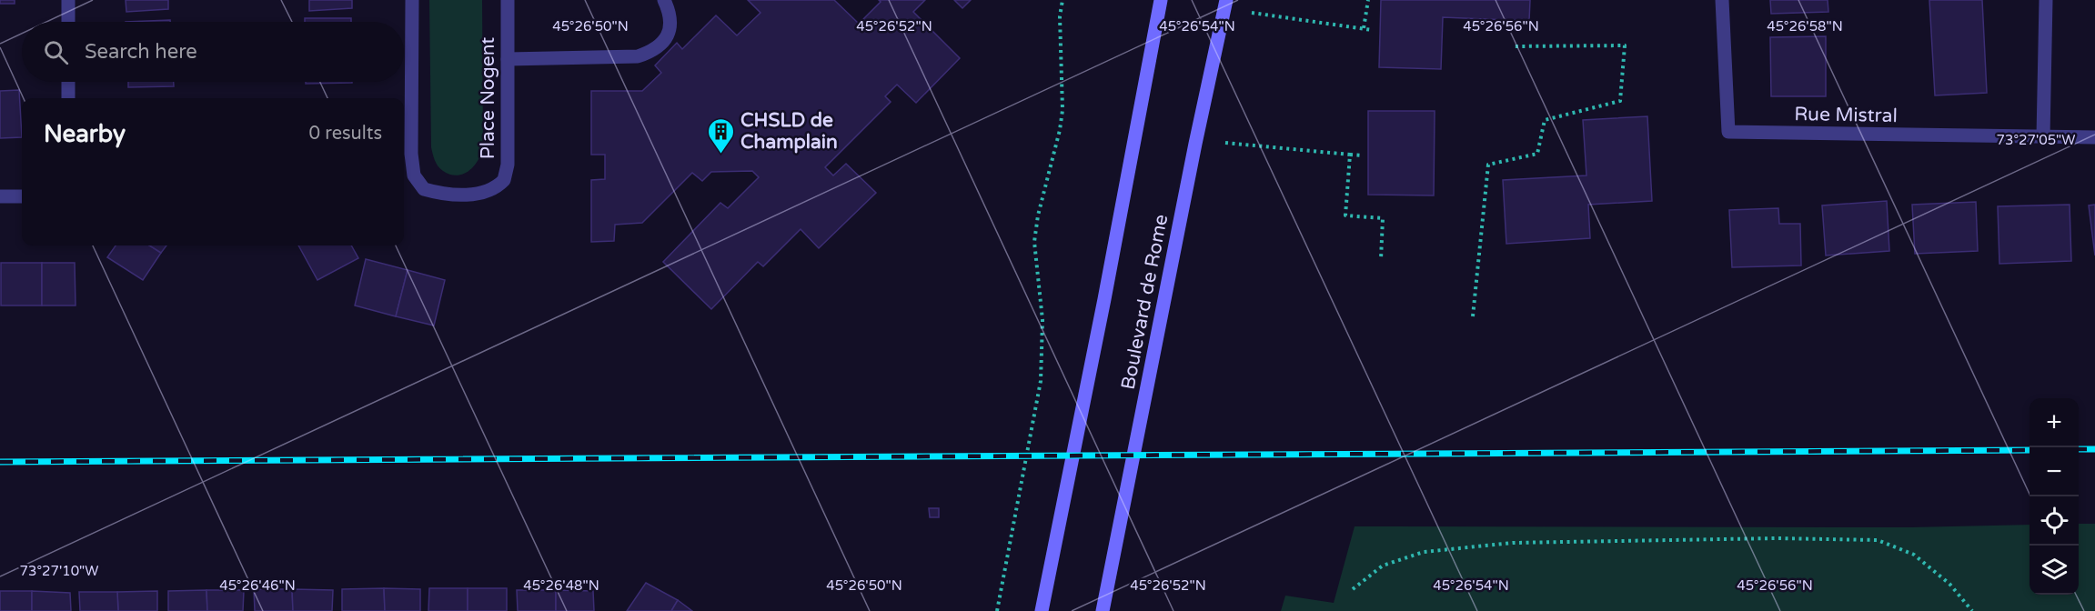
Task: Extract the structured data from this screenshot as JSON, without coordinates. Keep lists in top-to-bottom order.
{
  "streets": {
    "main road": ["Boulevard de Rome"],
    "street": ["Place Nogent", "Rue Mistral"]
  },
  "places": {
    "building": ["CHSLD de Champlain"]
  },
  "page": {
    "search": "Search here",
    "heading": ["Nearby", "0 results"],
    "map_buttons": ["+", "−"]
  },
  "coordinates": [
    "45°26'50\"N",
    "45°26'52\"N",
    "45°26'54\"N",
    "45°26'56\"N",
    "45°26'58\"N",
    "73°27'05\"W",
    "73°27'10\"W",
    "45°26'46\"N",
    "45°26'48\"N"
  ]
}
